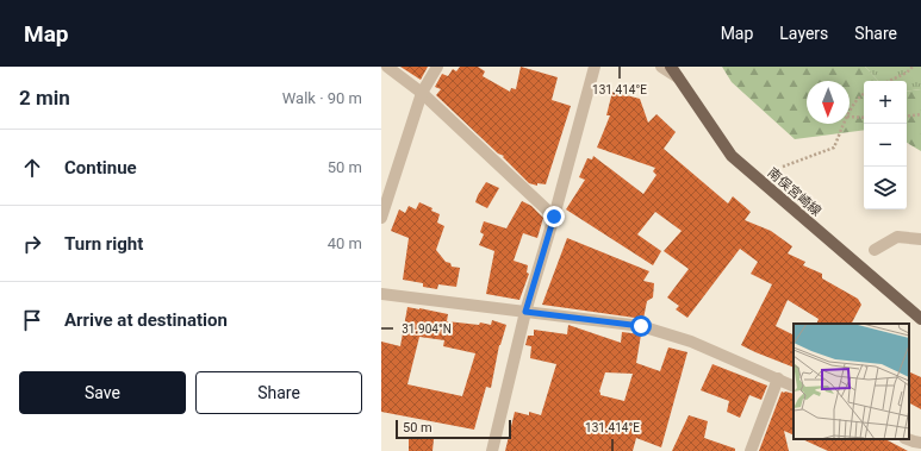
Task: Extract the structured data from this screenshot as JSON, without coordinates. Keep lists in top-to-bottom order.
{
  "streets": {
    "main road": ["南俣宮崎線"]
  },
  "scale_bar": "50 m",
  "north": "bottom",
  "page": {
    "header": "Map",
    "nav": ["Map", "Layers", "Share"],
    "heading": ["2 min", "Walk · 90 m"],
    "map_buttons": ["+", "−"],
    "list": [
      ["Continue", "50 m"],
      ["Turn right", "40 m"],
      "Arrive at destination"
    ],
    "buttons": ["Save", "Share"],
    "scale": "50 m"
  },
  "coordinates": ["131.414°E", "31.904°N"]
}
